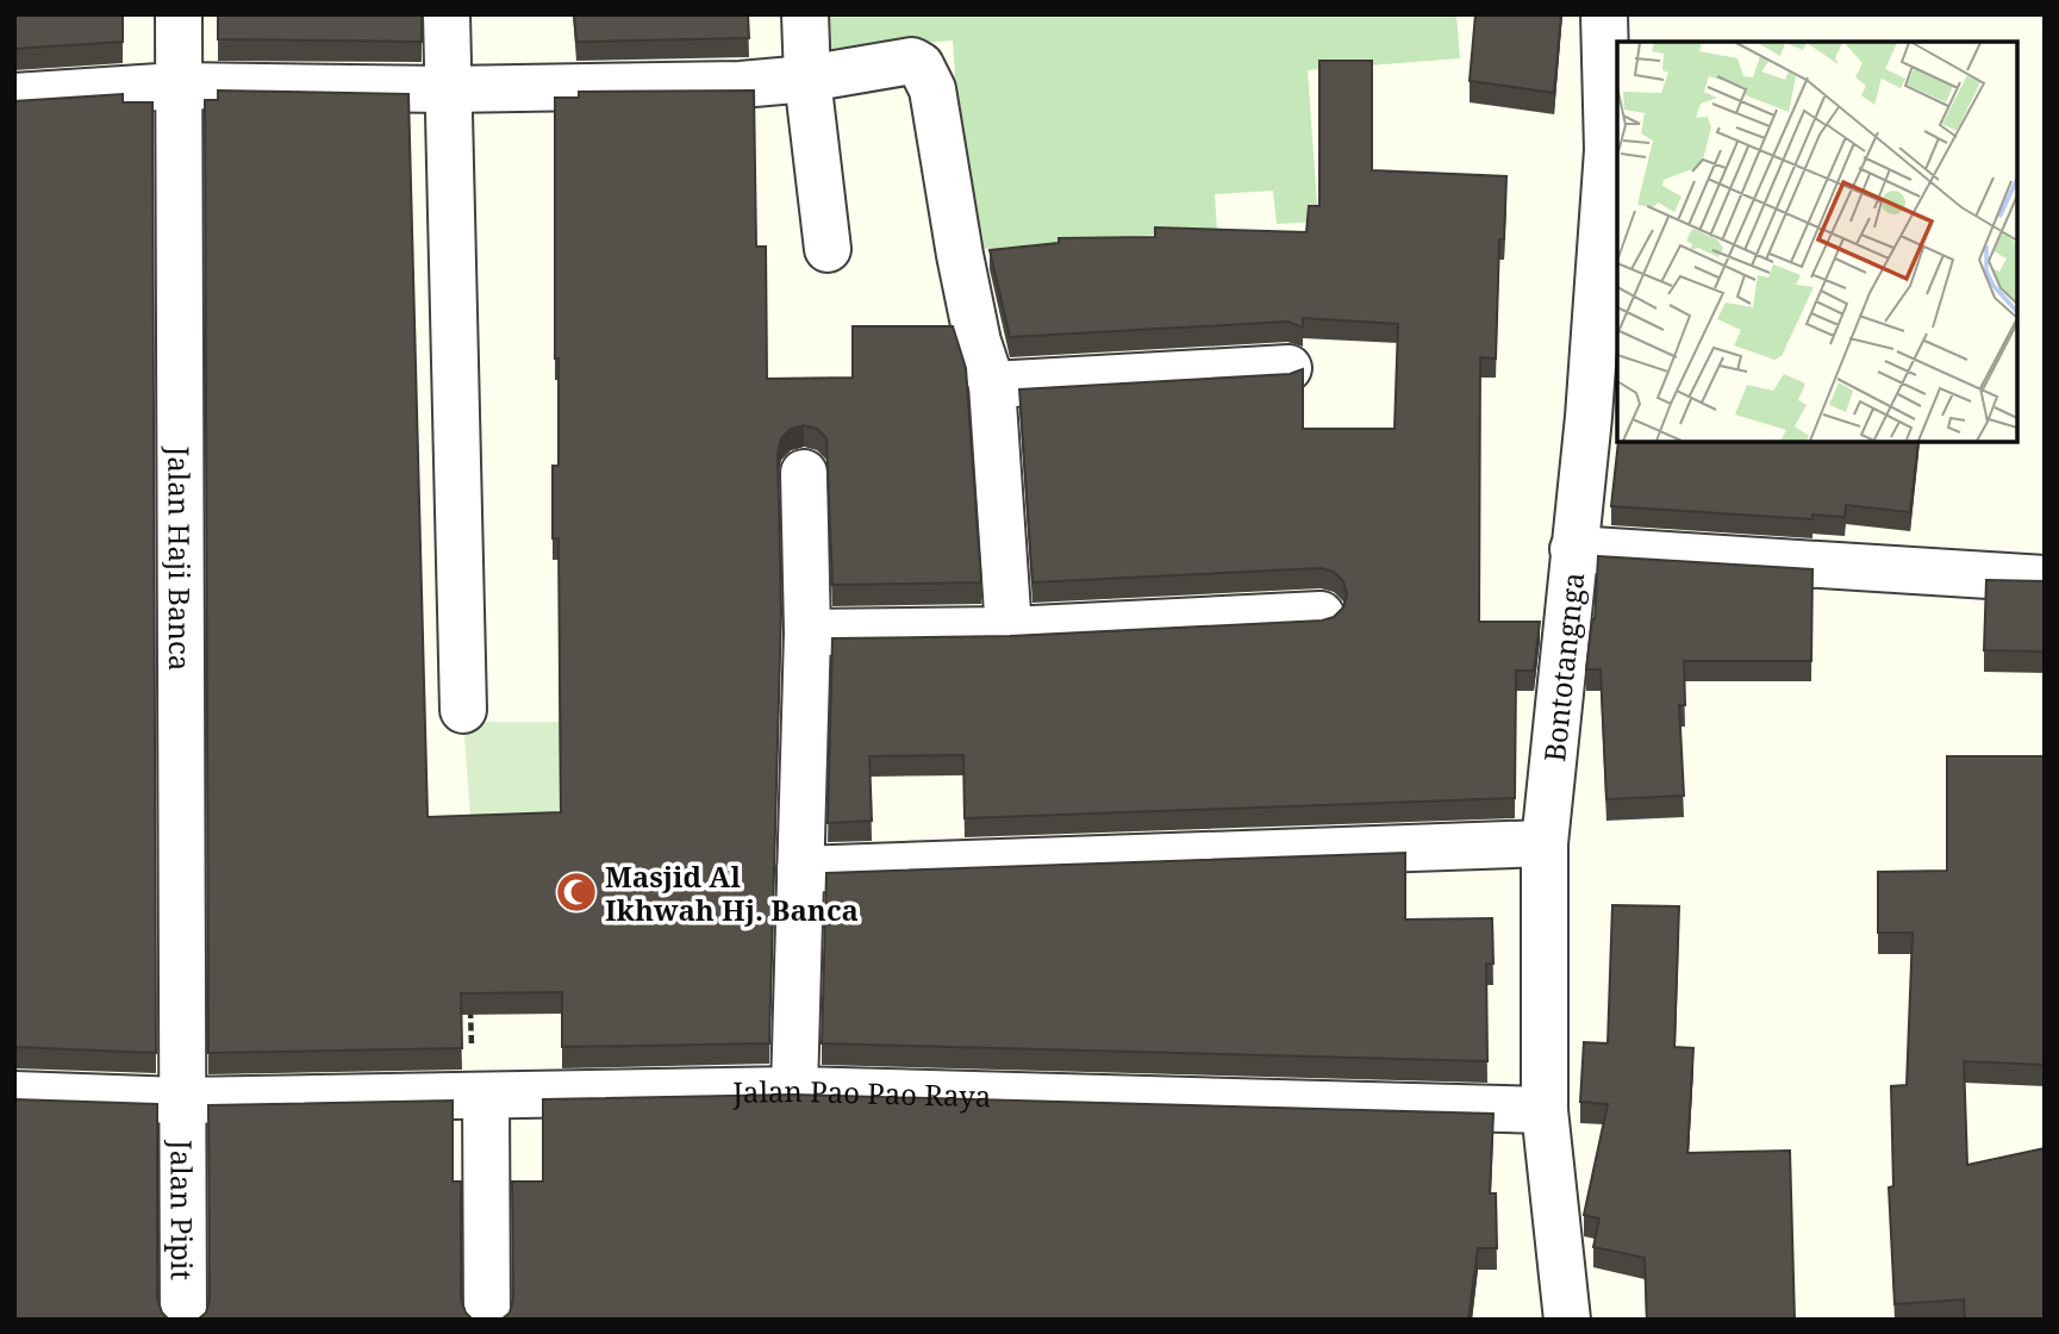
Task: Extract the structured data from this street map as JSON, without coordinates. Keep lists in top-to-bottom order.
{
  "streets": {
    "street": [
      "Jalan Haji Banca",
      "Bontotangnga",
      "Jalan Pao Pao Raya",
      "Jalan Pipit"
    ]
  },
  "crossings": [
    ["Jalan Haji Banca", "Jalan Pao Pao Raya"],
    ["Jalan Haji Banca", "Jalan Pipit"],
    ["Bontotangnga", "Jalan Pao Pao Raya"],
    ["Jalan Pao Pao Raya", "Jalan Pipit"]
  ],
  "places": {
    "mosque": ["Masjid Al Ikhwah Hj. Banca"]
  }
}
